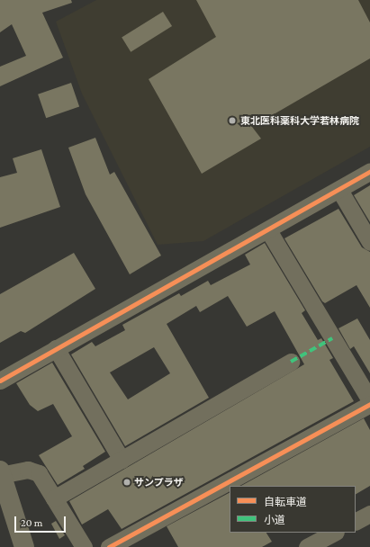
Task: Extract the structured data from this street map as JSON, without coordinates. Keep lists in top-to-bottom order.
{
  "places": ["東北医科薬科大学若林病院", "サンプラザ"],
  "legend": ["自転車道", "小道"],
  "scale_bar": "20 m"
}
